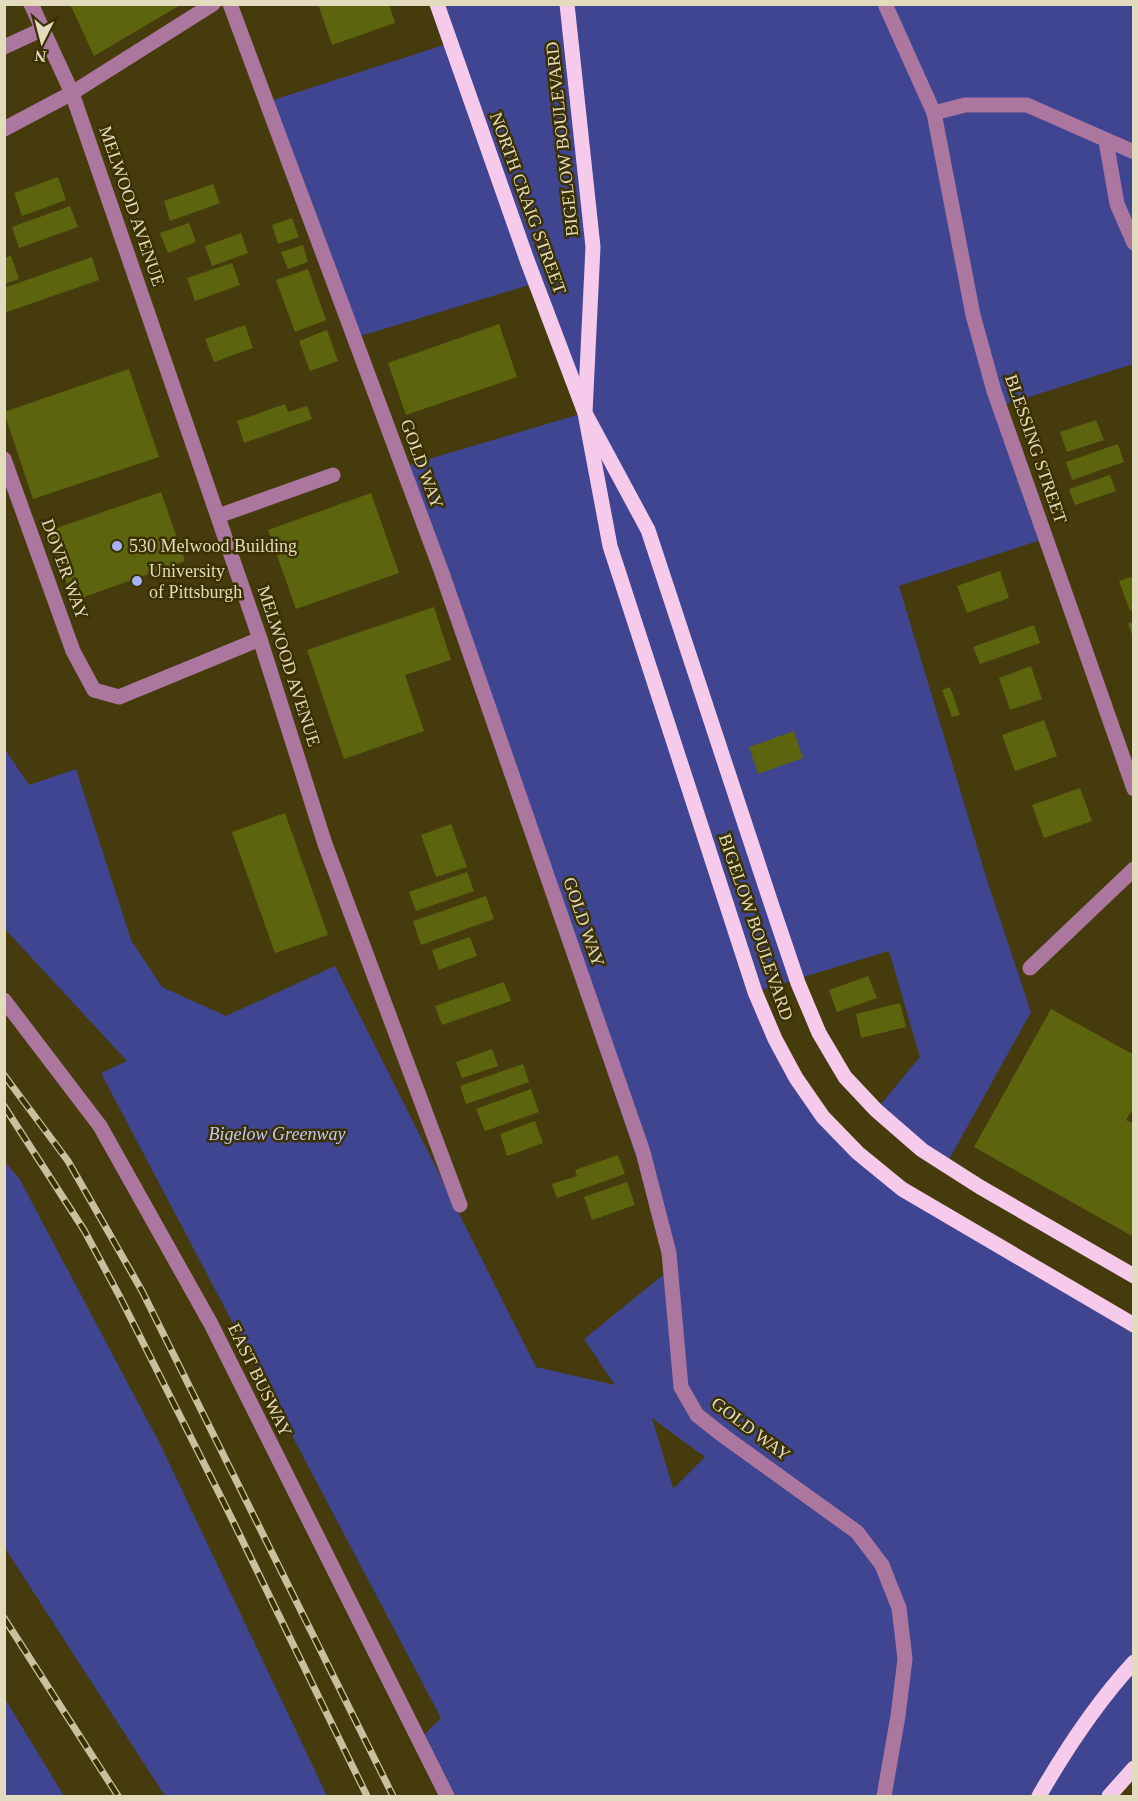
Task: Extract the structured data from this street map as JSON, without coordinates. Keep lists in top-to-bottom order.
{
  "streets": {
    "main road": ["BIGELOW BOULEVARD", "NORTH CRAIG STREET"],
    "street": [
      "MELWOOD AVENUE",
      "BLESSING STREET",
      "GOLD WAY",
      "DOVER WAY",
      "EAST BUSWAY"
    ]
  },
  "crossings": [
    ["BIGELOW BOULEVARD", "NORTH CRAIG STREET"],
    ["MELWOOD AVENUE", "DOVER WAY"]
  ],
  "parks": ["Bigelow Greenway"],
  "places": ["530 Melwood Building", "University of Pittsburgh"],
  "north": "bottom"
}
